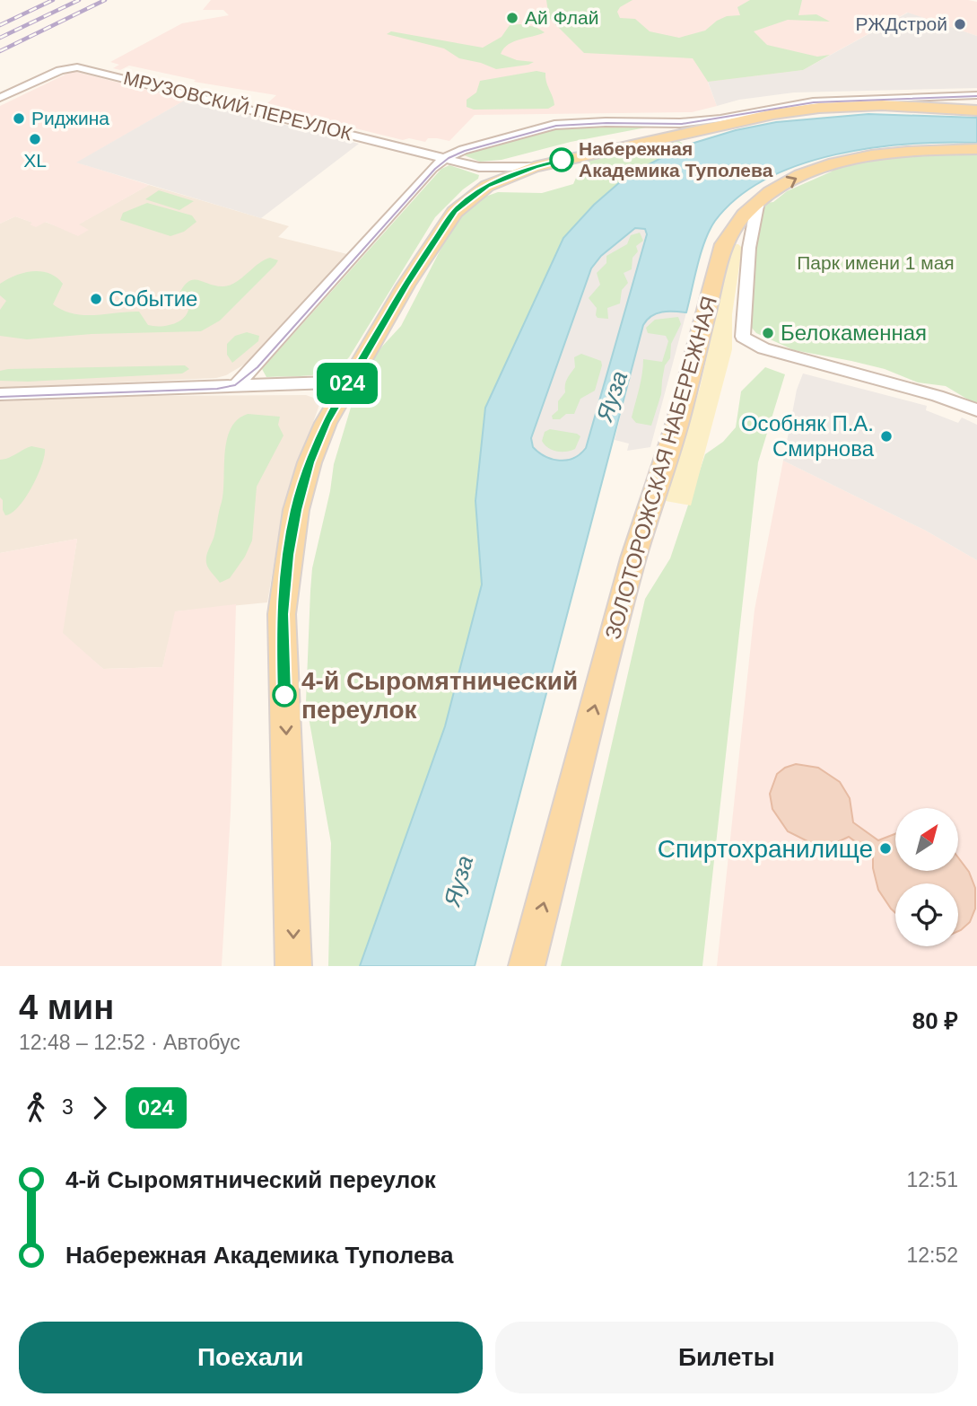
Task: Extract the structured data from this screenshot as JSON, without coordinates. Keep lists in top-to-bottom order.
{
  "streets": {
    "main road": ["ЗОЛОТОРОЖСКАЯ НАБЕРЕЖНАЯ"],
    "street": ["МРУЗОВСКИЙ ПЕРЕУЛОК"]
  },
  "one_way": ["ЗОЛОТОРОЖСКАЯ НАБЕРЕЖНАЯ"],
  "water": ["Яуза"],
  "parks": ["Парк имени 1 мая"],
  "places": [
    "Ай Флай",
    "РЖДстрой",
    "Риджина",
    "XL",
    "Набережная Академика Туполева",
    "Событие",
    "Белокаменная",
    "Особняк П.А. Смирнова",
    "4-й Сыромятнический переулок",
    "Спиртохранилище"
  ],
  "lines": ["bus line 024"],
  "north": "top right",
  "page": {
    "on_map": "024",
    "heading": ["4 мин", "12:48 – 12:52 · Автобус", "80 ₽"],
    "legs": ["3", "024"],
    "list": [
      {
        "name": "4-й Сыромятнический переулок",
        "value": "12:51"
      },
      {
        "name": "Набережная Академика Туполева",
        "value": "12:52"
      }
    ],
    "buttons": ["Поехали", "Билеты"]
  }
}
